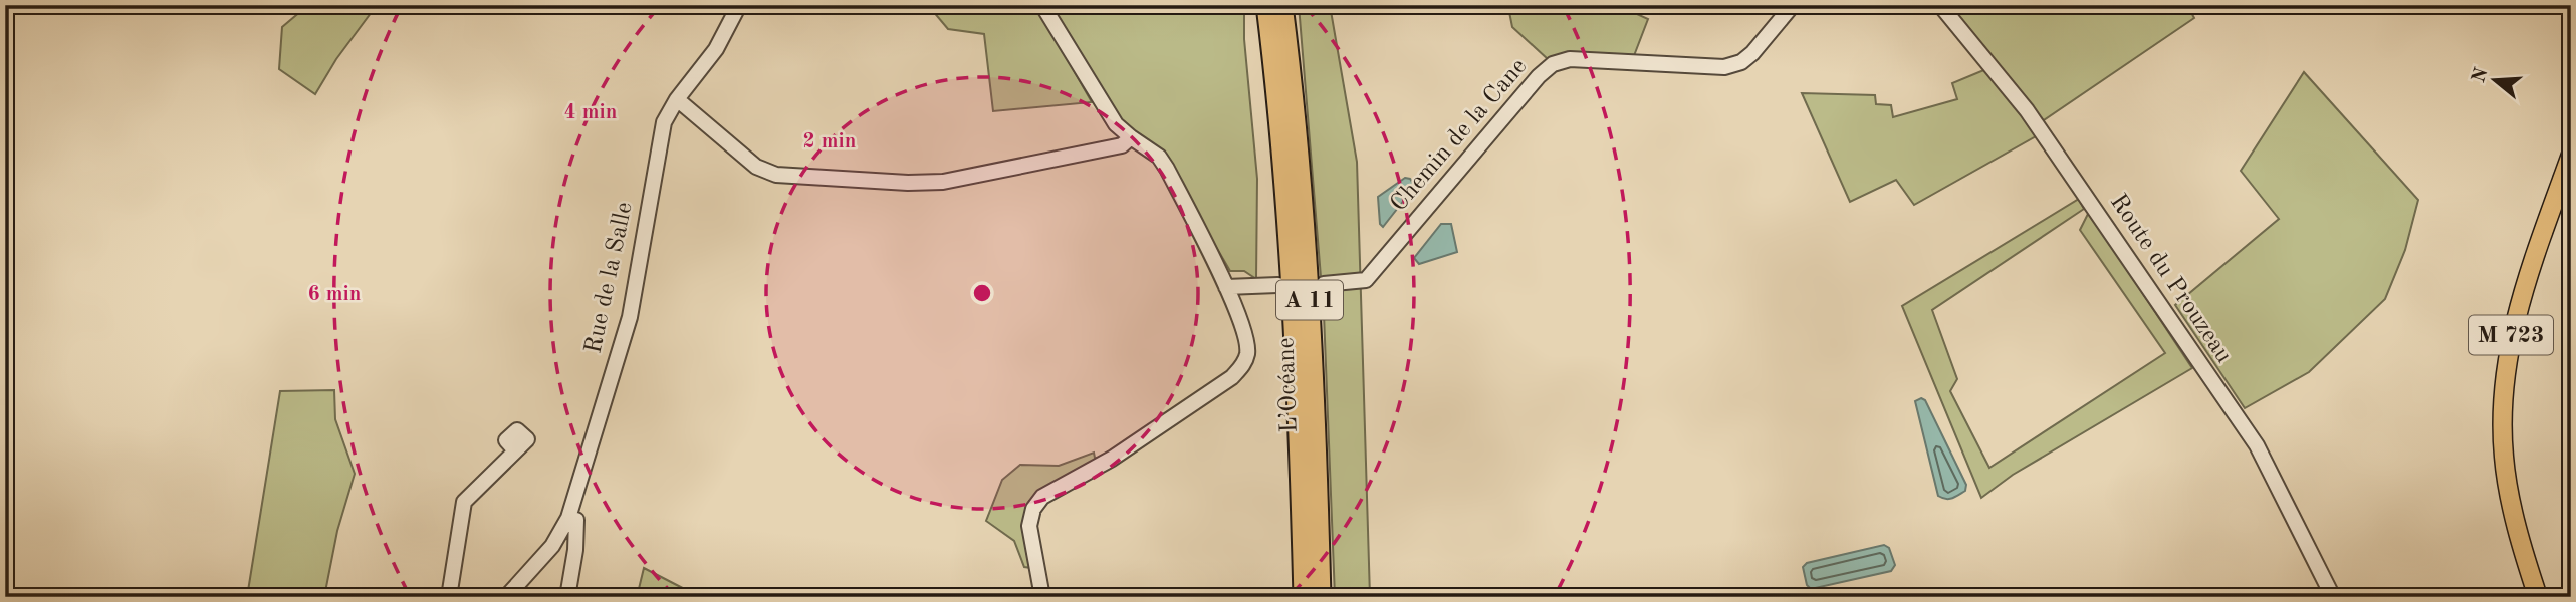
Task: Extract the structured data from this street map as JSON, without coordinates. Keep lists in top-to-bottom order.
{
  "streets": {
    "highway": ["A 11", "L’Océane"],
    "main road": ["M 723"],
    "street": ["Chemin de la Cane", "Rue de la Salle", "Route du Prouzeau"]
  },
  "north": "left",
  "rings": ["4 min", "2 min", "6 min"]
}
